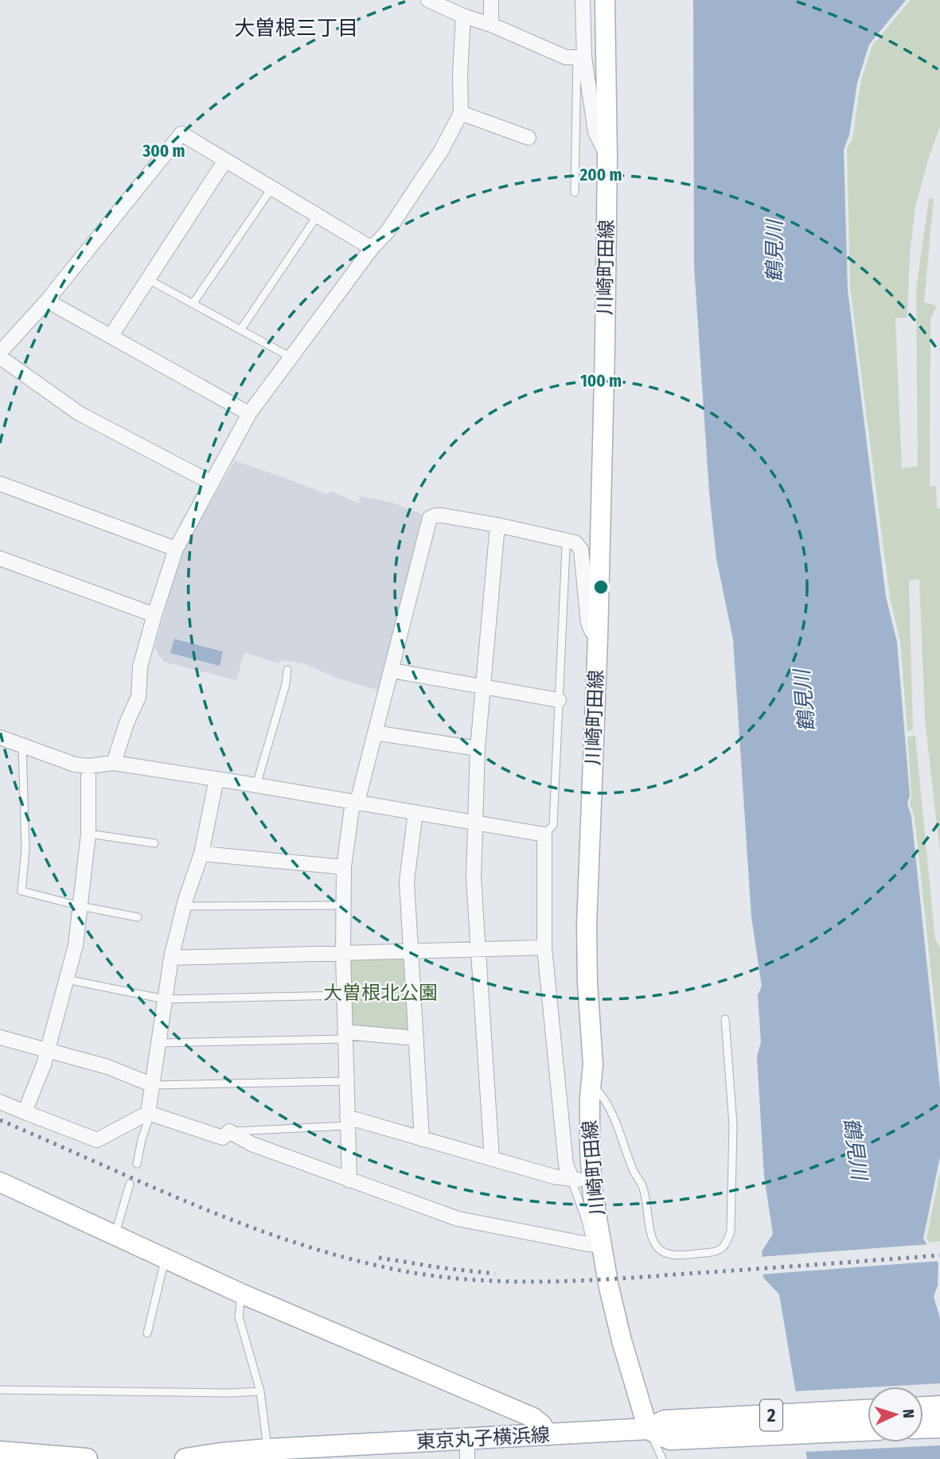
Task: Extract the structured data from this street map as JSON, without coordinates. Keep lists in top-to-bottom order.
{
  "streets": {
    "main road": ["川崎町田線", "2", "東京丸子横浜線"]
  },
  "crossings": [
    ["川崎町田線", "東京丸子横浜線"]
  ],
  "districts": ["大曽根三丁目"],
  "water": ["鶴見川"],
  "parks": ["大曽根北公園"],
  "north": "right",
  "rings": ["300 m", "200 m", "100 m"]
}
